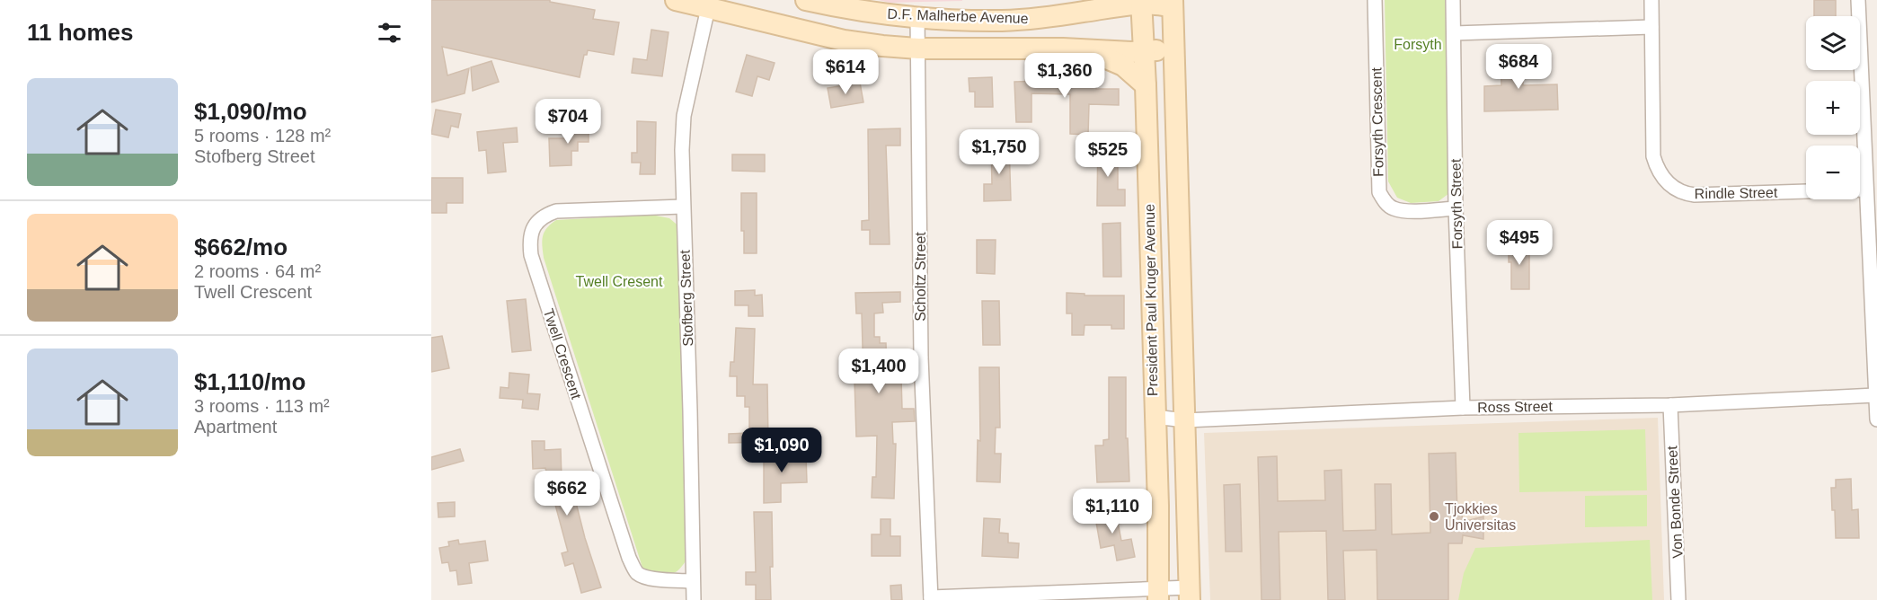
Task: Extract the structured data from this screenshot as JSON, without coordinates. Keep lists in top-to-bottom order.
{
  "streets": {
    "street": [
      "D.F. Malherbe Avenue",
      "Forsyth Crescent",
      "Rindle Street",
      "Forsyth Street",
      "Scholtz Street",
      "Stofberg Street",
      "President Paul Kruger Avenue",
      "Twell Crescent",
      "Ross Street",
      "Von Bonde Street"
    ]
  },
  "crossings": [
    ["D.F. Malherbe Avenue", "Scholtz Street"],
    ["D.F. Malherbe Avenue", "Stofberg Street"],
    ["D.F. Malherbe Avenue", "President Paul Kruger Avenue"],
    ["Forsyth Crescent", "Forsyth Street"],
    ["Forsyth Street", "Ross Street"],
    ["Stofberg Street", "Twell Crescent"],
    ["President Paul Kruger Avenue", "Ross Street"],
    ["Ross Street", "Von Bonde Street"]
  ],
  "parks": ["Forsyth", "Twell Cresent"],
  "places": ["Tjokkies Universitas"],
  "page": {
    "heading": "11 homes",
    "map_buttons": ["+", "−"],
    "price": [
      "$684",
      "$614",
      "$1,360",
      "$704",
      "$1,750",
      "$525",
      "$495",
      "$1,400",
      "$1,090",
      "$662",
      "$1,110"
    ],
    "list": [
      {
        "name": "$1,090/mo",
        "note": "5 rooms · 128 m² · Stofberg Street"
      },
      {
        "name": "$662/mo",
        "note": "2 rooms · 64 m² · Twell Crescent"
      },
      {
        "name": "$1,110/mo",
        "note": "3 rooms · 113 m² · Apartment"
      }
    ]
  }
}
